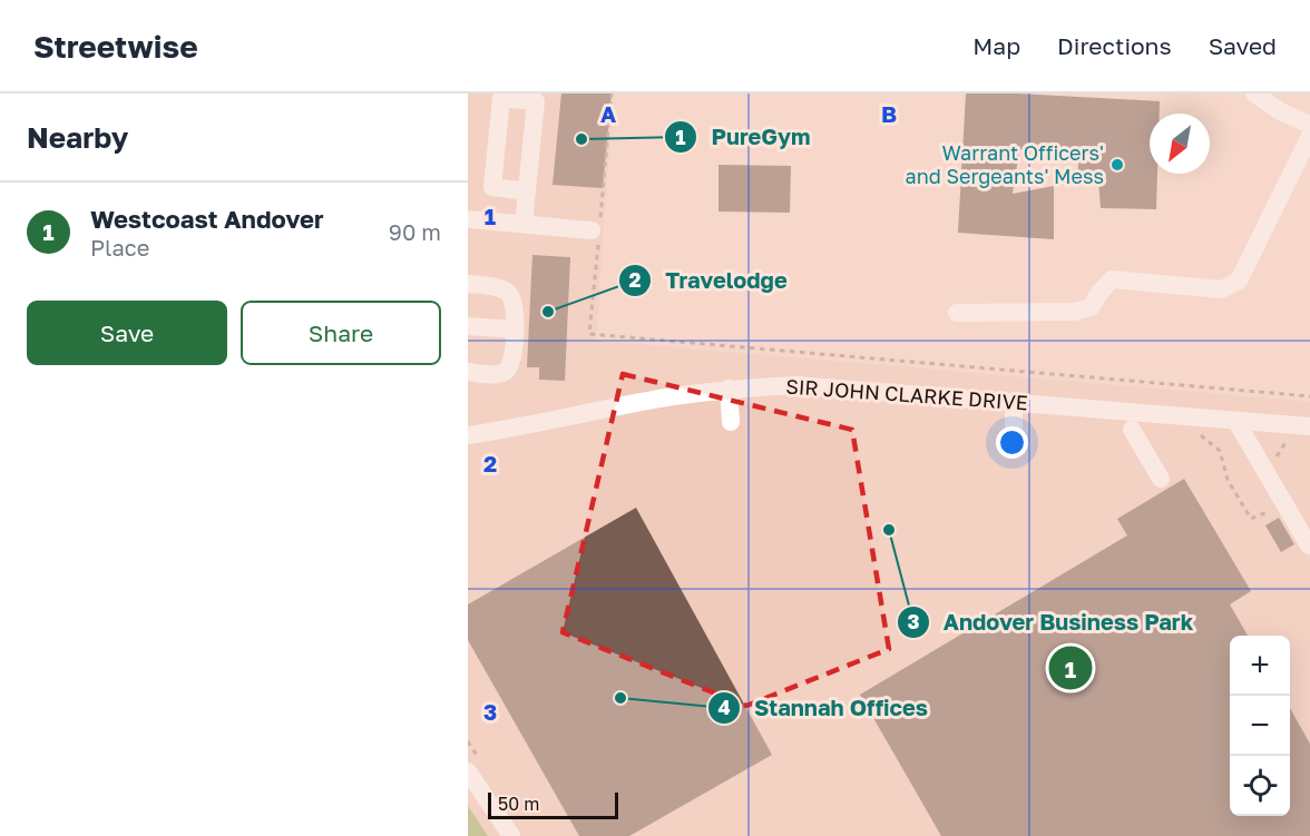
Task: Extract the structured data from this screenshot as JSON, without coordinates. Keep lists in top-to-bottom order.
{
  "streets": {
    "street": ["SIR JOHN CLARKE DRIVE"]
  },
  "places": [
    "PureGym",
    "Warrant Officers' and Sergeants' Mess",
    "Travelodge",
    "Andover Business Park",
    "Stannah Offices"
  ],
  "scale_bar": "50 m",
  "north": "bottom left",
  "page": {
    "header": "Streetwise",
    "nav": ["Map", "Directions", "Saved"],
    "heading": "Nearby",
    "list": [
      {
        "mark": "1",
        "name": "Westcoast Andover",
        "note": "Place",
        "value": "90 m"
      }
    ],
    "buttons": ["Save", "Share"],
    "map_buttons": ["+", "−"],
    "pins": "1",
    "scale": "50 m"
  },
  "grid": {
    "columns": ["A", "B"],
    "rows": ["1", "2", "3"]
  }
}
